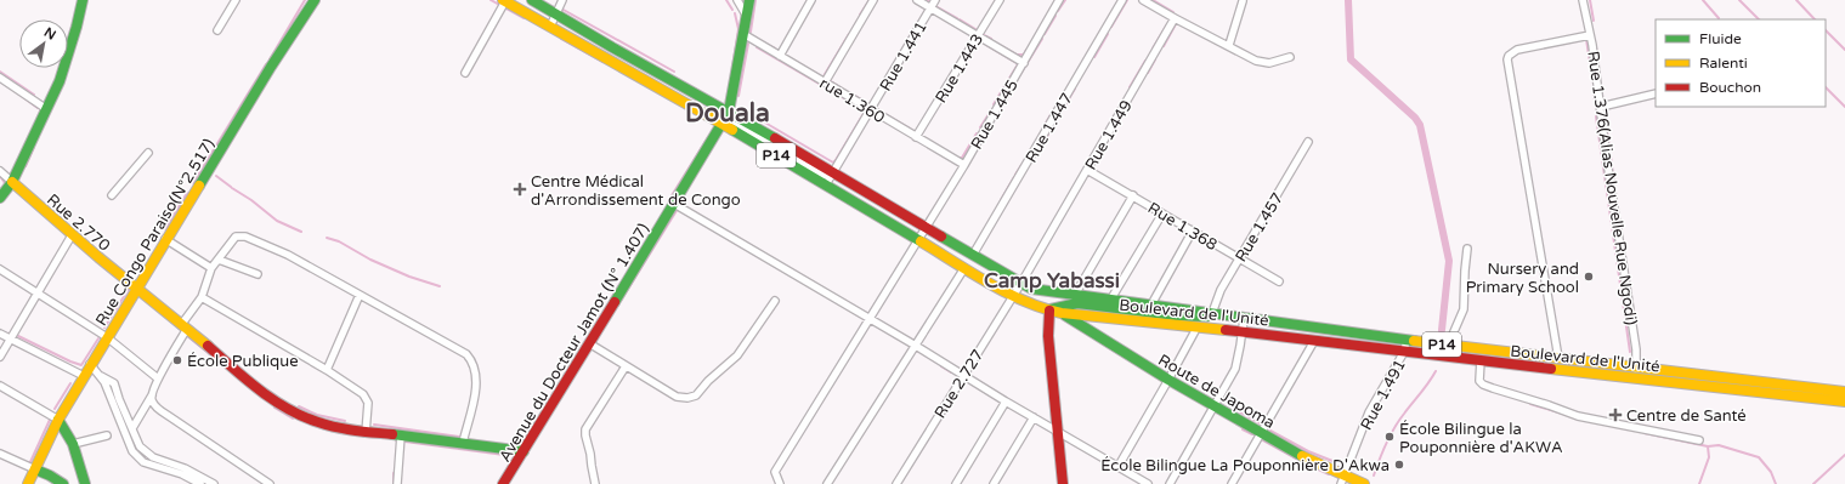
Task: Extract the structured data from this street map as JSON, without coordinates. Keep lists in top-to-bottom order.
{
  "streets": {
    "main road": [
      "P14",
      "Rue 2.770",
      "Rue Congo Paraiso(N°2.517)",
      "Boulevard de l'Unité",
      "Avenue du Docteur Jamot (N° 1.407)",
      "Route de Japoma"
    ],
    "street": [
      "Rue 1.441",
      "Rue 1.443",
      "rue 1.360",
      "Rue 1.445",
      "Rue 1.447",
      "Rue 1.449",
      "Rue 1.376(Alias Nouvelle Rue Ngodi)",
      "Rue 1.368",
      "Rue 1.457",
      "Rue 2.727",
      "Rue 1.491"
    ]
  },
  "crossings": [
    ["Rue 1.441", "rue 1.360"],
    ["Rue 1.441", "Boulevard de l'Unité"],
    ["Rue 1.443", "rue 1.360"],
    ["rue 1.360", "Rue 1.445"],
    ["rue 1.360", "Avenue du Docteur Jamot (N° 1.407)"],
    ["Rue 1.445", "Boulevard de l'Unité"],
    ["Rue 1.447", "Boulevard de l'Unité"],
    ["Rue 1.449", "Rue 1.368"],
    ["Rue 1.449", "Boulevard de l'Unité"],
    ["Rue 1.449", "Rue 2.727"],
    ["Rue 1.376(Alias Nouvelle Rue Ngodi)", "Boulevard de l'Unité"],
    ["Rue 2.770", "Rue Congo Paraiso(N°2.517)"],
    ["Rue 2.770", "Avenue du Docteur Jamot (N° 1.407)"],
    ["Rue 1.368", "Rue 1.457"],
    ["Rue 1.457", "Boulevard de l'Unité"],
    ["Boulevard de l'Unité", "Avenue du Docteur Jamot (N° 1.407)"],
    ["Boulevard de l'Unité", "Rue 2.727"],
    ["Boulevard de l'Unité", "Route de Japoma"],
    ["Boulevard de l'Unité", "Rue 1.491"],
    ["Route de Japoma", "Rue 1.491"]
  ],
  "districts": ["Douala", "Camp Yabassi"],
  "places": {
    "health": ["Centre Médical d'Arrondissement de Congo", "Centre de Santé"],
    "other": [
      "Nursery and Primary School",
      "École Publique",
      "École Bilingue la Pouponnière d'AKWA",
      "École Bilingue La Pouponnière D'Akwa"
    ]
  },
  "legend": ["Fluide", "Ralenti", "Bouchon"],
  "north": "top right"
}
